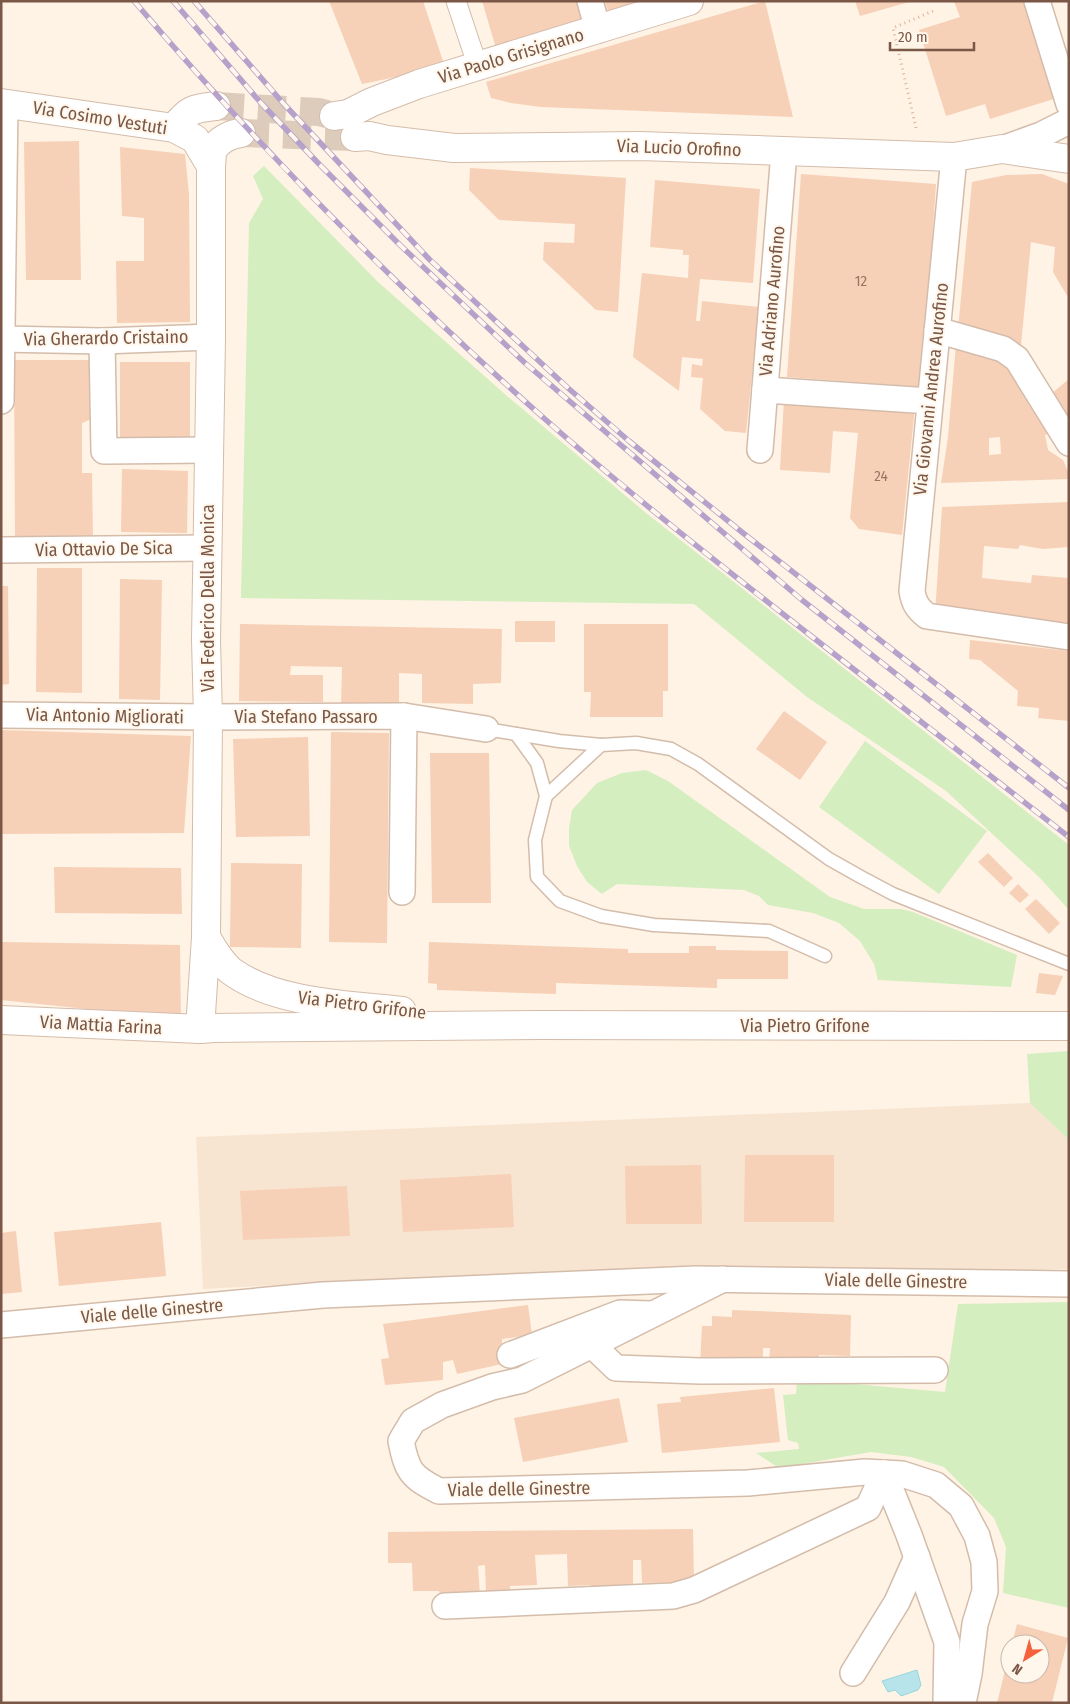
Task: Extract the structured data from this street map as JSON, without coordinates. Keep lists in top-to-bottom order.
{
  "streets": {
    "street": [
      "Via Paolo Grisignano",
      "Via Cosimo Vestuti",
      "Via Lucio Orofino",
      "Via Adriano Aurofino",
      "Via Gherardo Cristaino",
      "Via Giovanni Andrea Aurofino",
      "Via Ottavio De Sica",
      "Via Federico Della Monica",
      "Via Antonio Migliorati",
      "Via Stefano Passaro",
      "Via Pietro Grifone",
      "Via Mattia Farina",
      "Viale delle Ginestre"
    ]
  },
  "crossings": [
    ["Via Cosimo Vestuti", "Via Federico Della Monica"],
    ["Via Lucio Orofino", "Via Adriano Aurofino"],
    ["Via Lucio Orofino", "Via Giovanni Andrea Aurofino"],
    ["Via Gherardo Cristaino", "Via Federico Della Monica"],
    ["Via Ottavio De Sica", "Via Federico Della Monica"],
    ["Via Federico Della Monica", "Via Antonio Migliorati"],
    ["Via Federico Della Monica", "Via Stefano Passaro"],
    ["Via Federico Della Monica", "Via Pietro Grifone"],
    ["Via Federico Della Monica", "Via Mattia Farina"],
    ["Via Antonio Migliorati", "Via Stefano Passaro"],
    ["Via Pietro Grifone", "Via Mattia Farina"]
  ],
  "house_numbers": ["12", "24"],
  "scale_bar": "20 m",
  "north": "bottom left"
}
